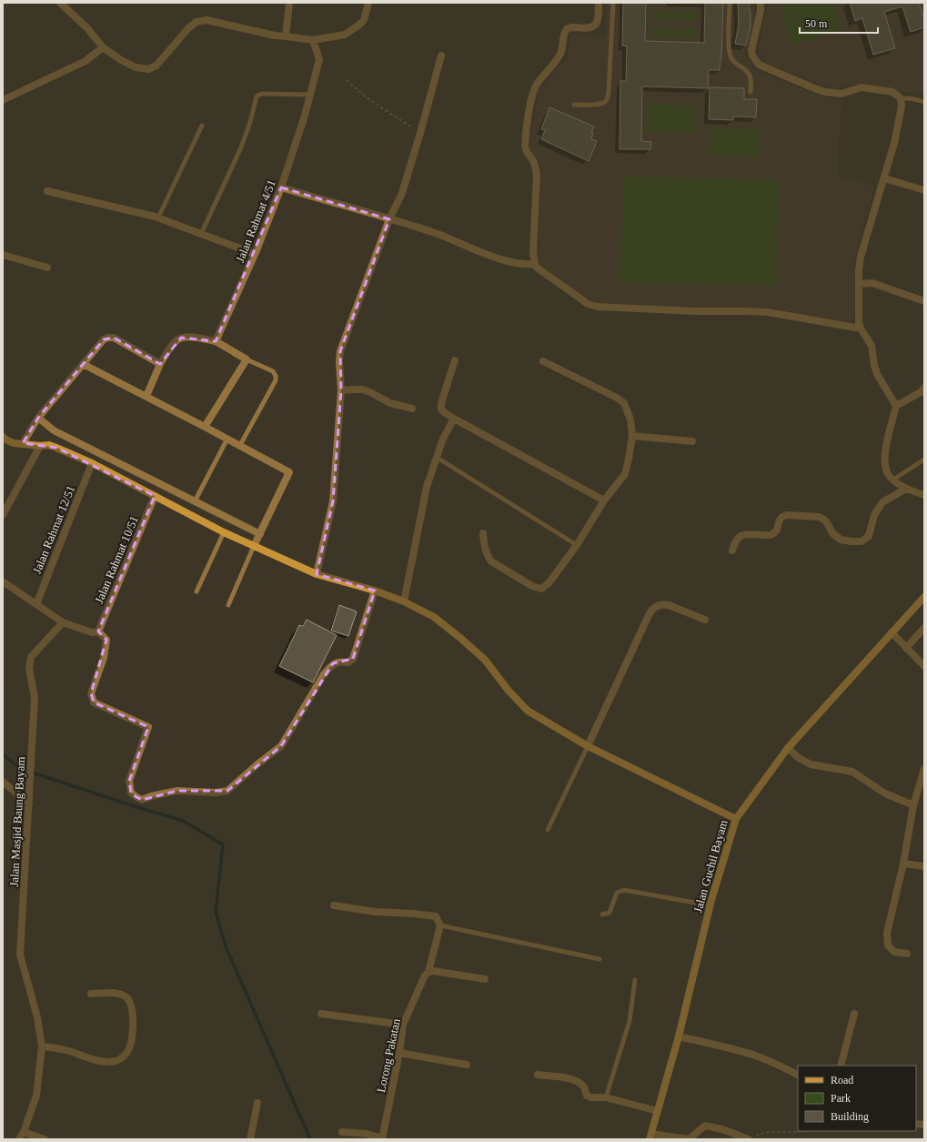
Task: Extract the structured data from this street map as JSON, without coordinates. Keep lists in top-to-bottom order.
{
  "streets": {
    "street": [
      "Jalan Rahmat 4/51",
      "Jalan Rahmat 12/51",
      "Jalan Rahmat 10/51",
      "Jalan Masjid Baung Bayam",
      "Jalan Guchil Bayam",
      "Lorong Pakatan"
    ]
  },
  "legend": ["Road", "Park", "Building"],
  "scale_bar": "50 m"
}
